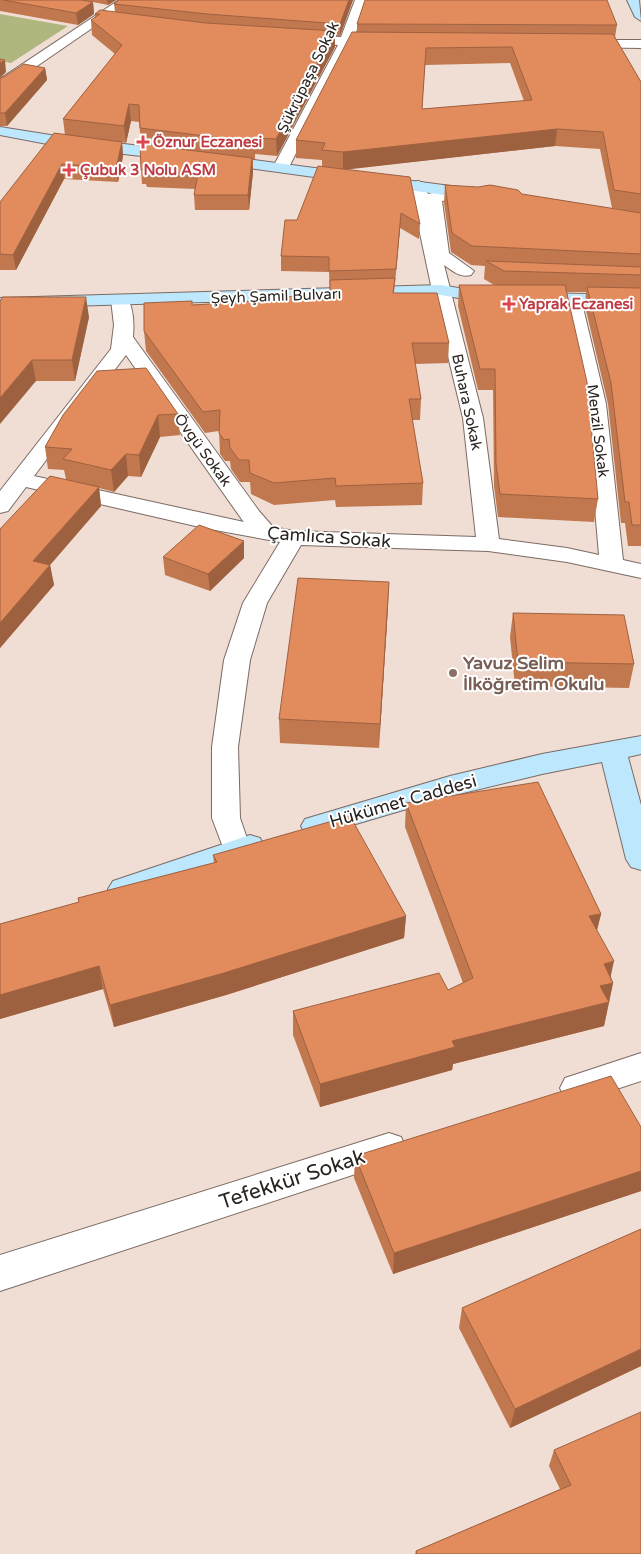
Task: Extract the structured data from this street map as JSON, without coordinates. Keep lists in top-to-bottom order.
{
  "streets": {
    "main road": ["Şeyh Şamil Bulvarı", "Hükümet Caddesi"],
    "street": [
      "Şükrüpaşa Sokak",
      "Buhara Sokak",
      "Menzil Sokak",
      "Övgü Sokak",
      "Çamlıca Sokak",
      "Tefekkür Sokak"
    ]
  },
  "crossings": [
    ["Şeyh Şamil Bulvarı", "Buhara Sokak"],
    ["Şeyh Şamil Bulvarı", "Menzil Sokak"],
    ["Buhara Sokak", "Çamlıca Sokak"],
    ["Menzil Sokak", "Çamlıca Sokak"],
    ["Övgü Sokak", "Çamlıca Sokak"]
  ],
  "places": {
    "health": ["Öznur Eczanesi", "Çubuk 3 Nolu ASM", "Yaprak Eczanesi"],
    "other": ["Yavuz Selim İlköğretim Okulu"]
  }
}
